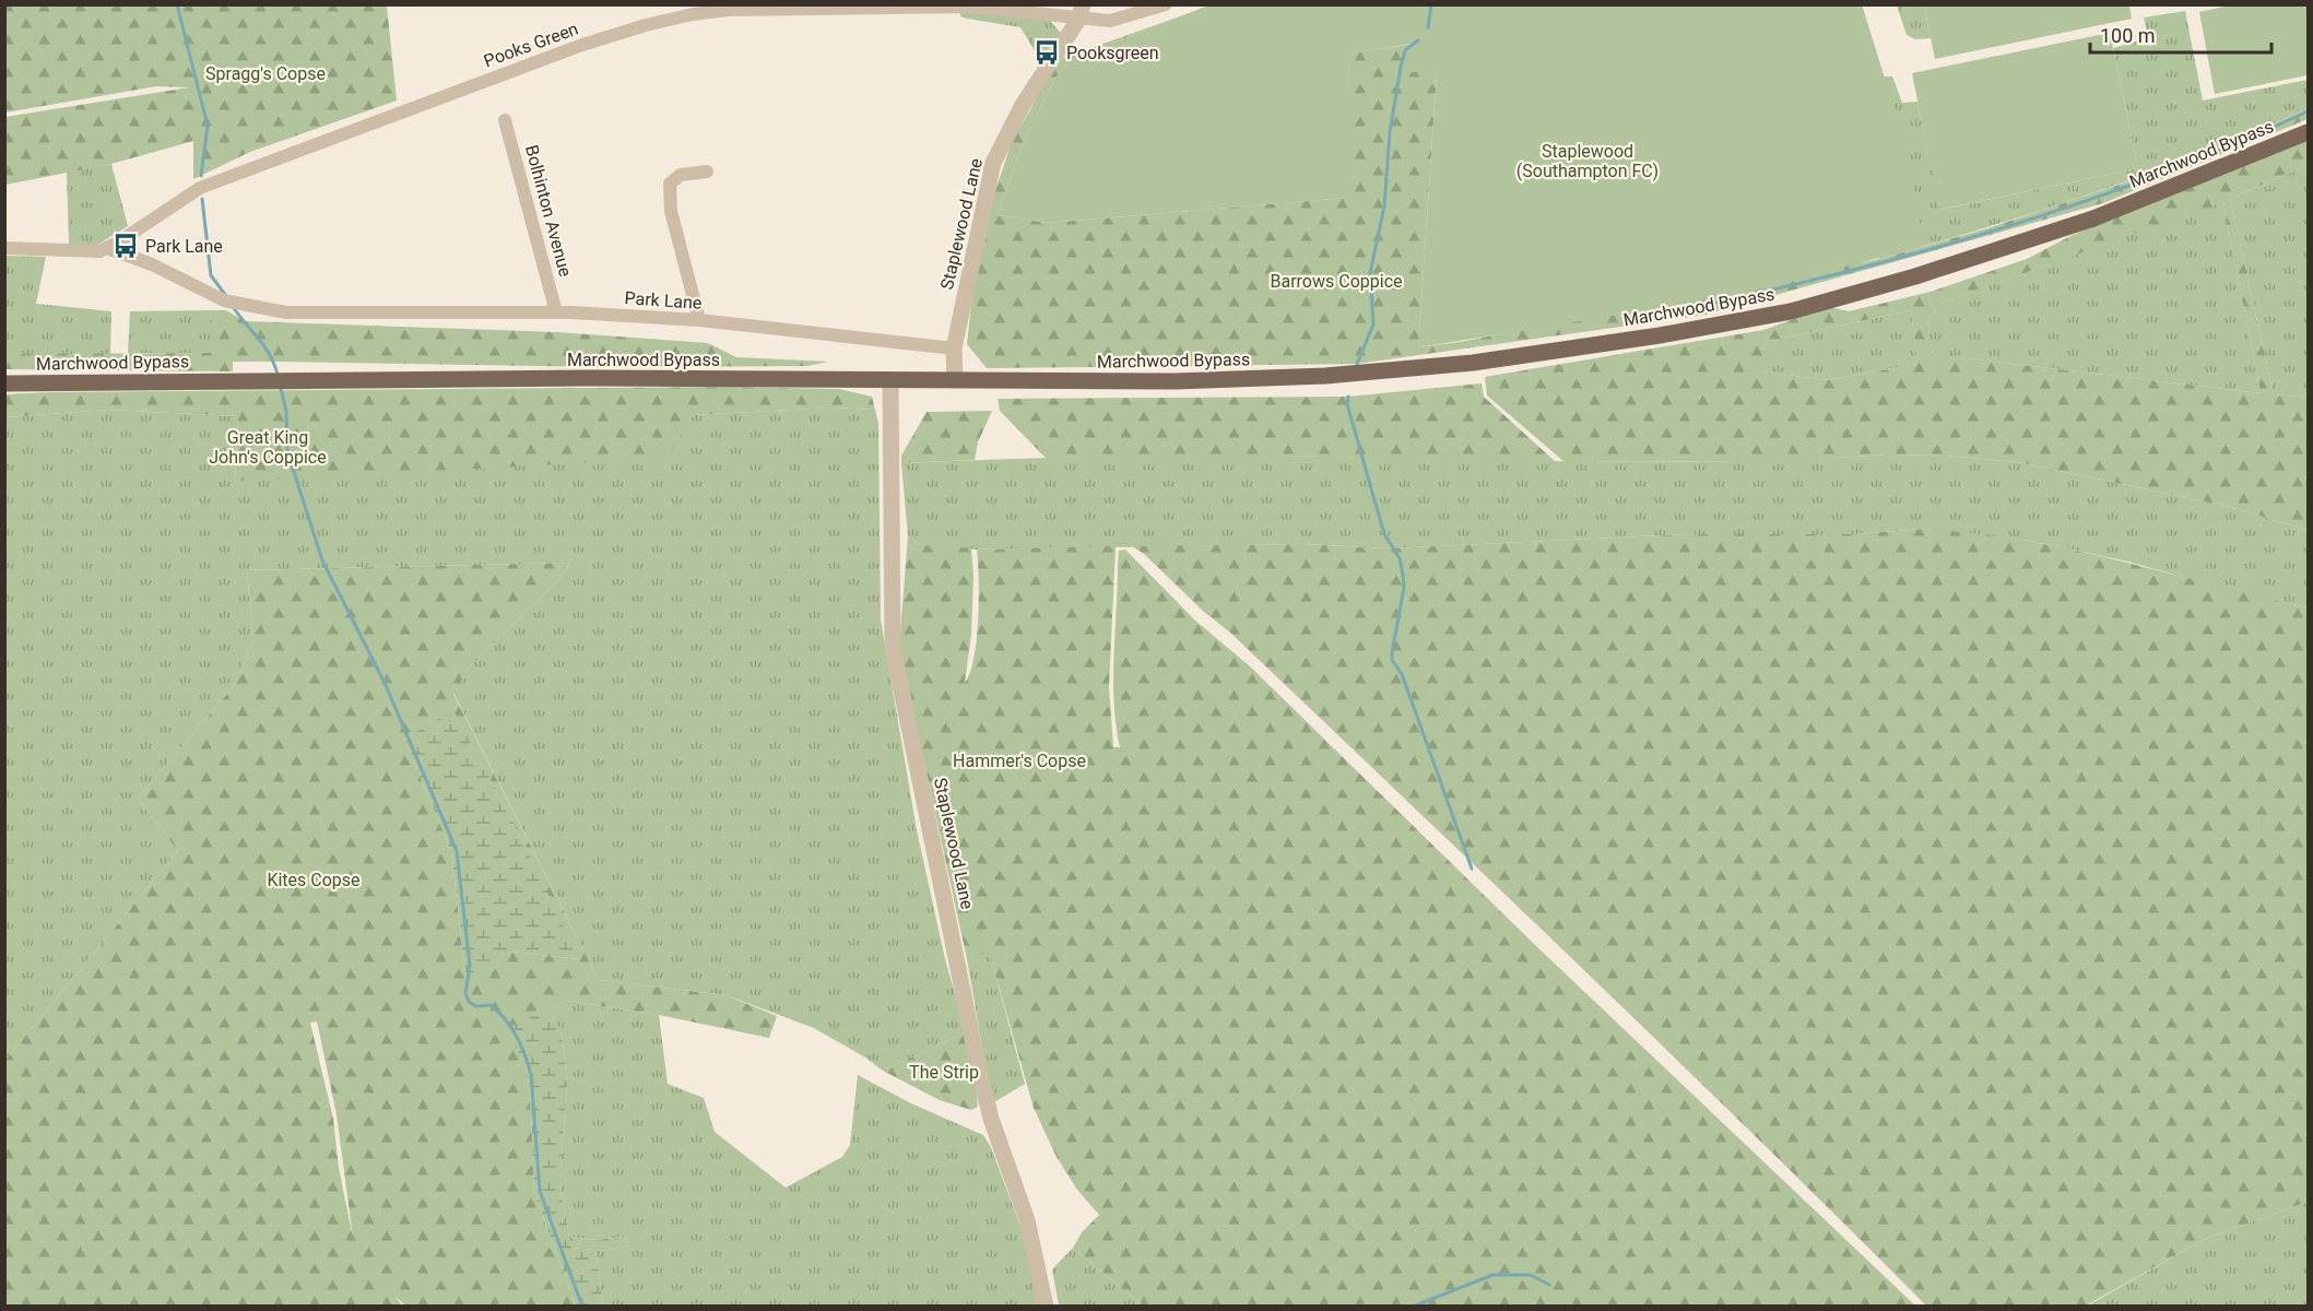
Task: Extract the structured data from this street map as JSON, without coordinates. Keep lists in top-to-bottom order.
{
  "streets": {
    "main road": ["Marchwood Bypass"],
    "street": [
      "Pooks Green",
      "Bolhinton Avenue",
      "Staplewood Lane",
      "Park Lane"
    ]
  },
  "crossings": [
    ["Pooks Green", "Staplewood Lane"],
    ["Pooks Green", "Park Lane"],
    ["Marchwood Bypass", "Staplewood Lane"],
    ["Bolhinton Avenue", "Park Lane"],
    ["Staplewood Lane", "Park Lane"]
  ],
  "parks": [
    "Spragg's Copse",
    "Staplewood (Southampton FC)",
    "Barrows Coppice",
    "Great King John's Coppice",
    "Hammer's Copse",
    "Kites Copse",
    "The Strip"
  ],
  "places": {
    "bus stop": ["Pooksgreen", "Park Lane"]
  },
  "scale_bar": "100 m"
}
